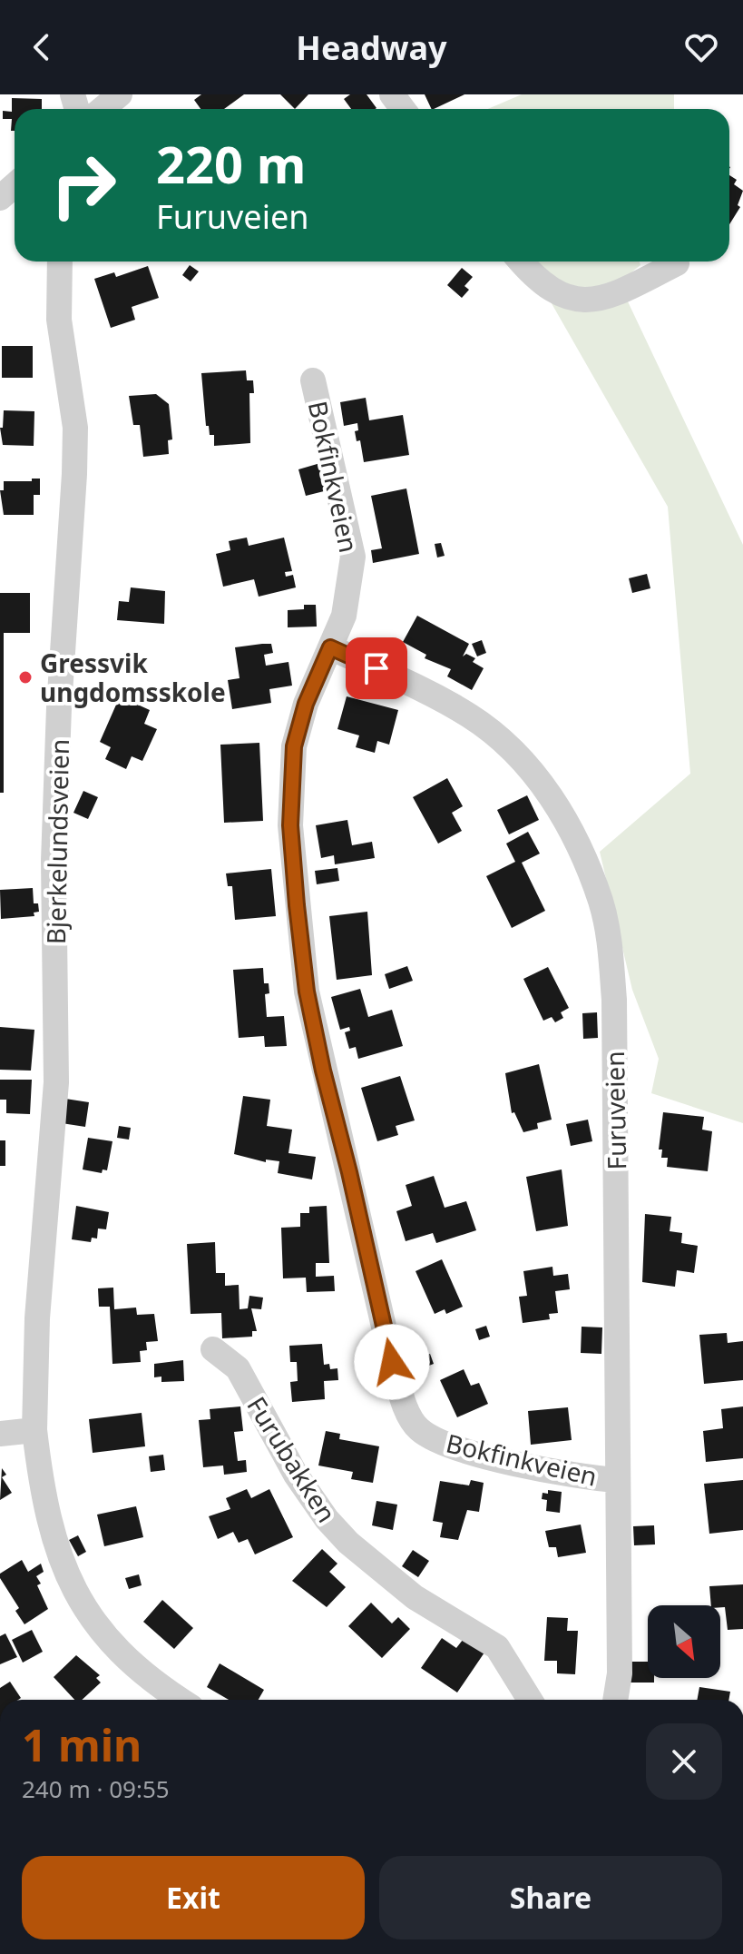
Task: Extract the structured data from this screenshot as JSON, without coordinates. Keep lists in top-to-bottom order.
{
  "streets": {
    "street": [
      "Bokfinkveien",
      "Bjerkelundsveien",
      "Furuveien",
      "Furubakken"
    ]
  },
  "crossings": [
    ["Bokfinkveien", "Furuveien"]
  ],
  "places": ["Gressvik ungdomsskole"],
  "north": "bottom right",
  "page": {
    "header": "Headway",
    "turn": ["220 m", "Furuveien"],
    "heading": ["1 min", "240 m · 09:55"],
    "buttons": ["Exit", "Share"]
  }
}
